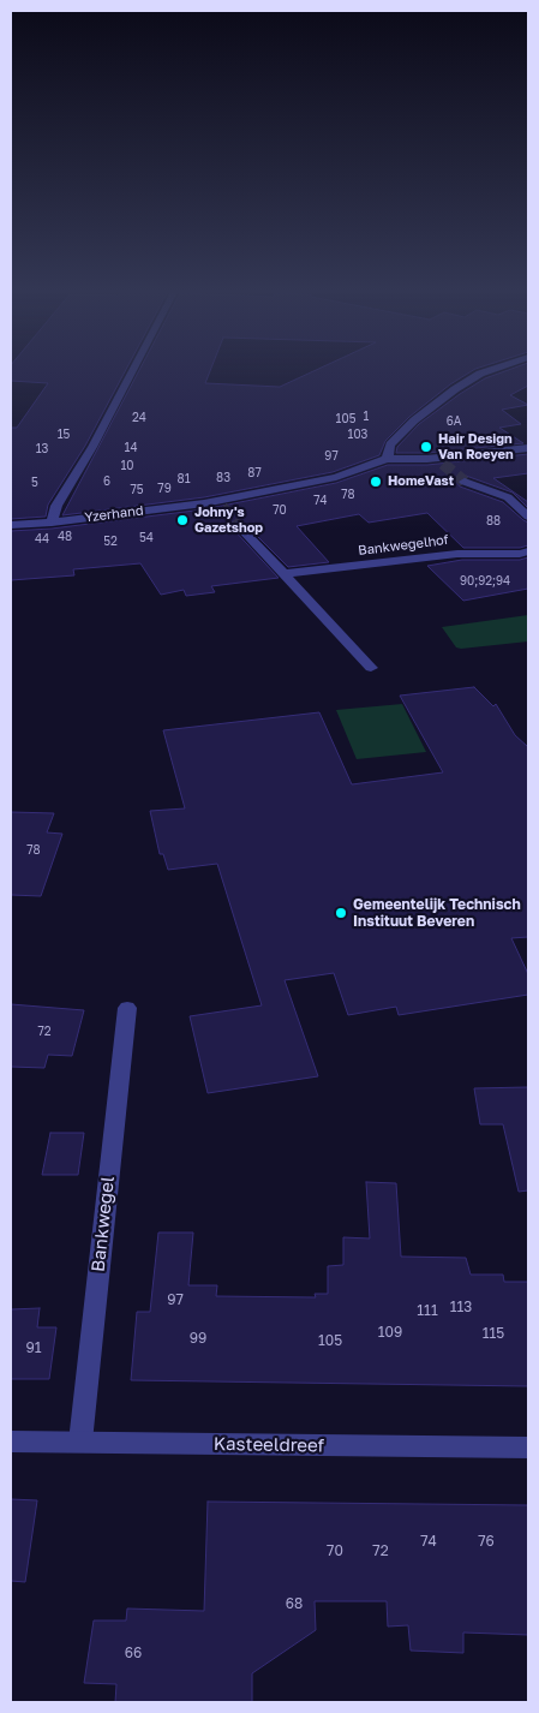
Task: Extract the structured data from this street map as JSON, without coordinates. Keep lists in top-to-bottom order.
{
  "streets": {
    "street": [
      "Yzerhand",
      "Bankwegelhof",
      "Bankwegel",
      "Kasteeldreef"
    ]
  },
  "crossings": [
    ["Bankwegel", "Kasteeldreef"]
  ],
  "places": [
    "Hair Design Van Roeyen",
    "HomeVast",
    "Johny's Gazetshop",
    "Gemeentelijk Technisch Instituut Beveren"
  ],
  "house_numbers": [
    "1",
    "24",
    "105",
    "6A",
    "15",
    "103",
    "14",
    "13",
    "97",
    "10",
    "87",
    "83",
    "81",
    "6",
    "5",
    "79",
    "75",
    "78",
    "74",
    "70",
    "88",
    "48",
    "54",
    "44",
    "52",
    "90;92;94",
    "78",
    "72",
    "97",
    "113",
    "111",
    "109",
    "115",
    "99",
    "105",
    "91",
    "74",
    "76",
    "70",
    "72",
    "68",
    "66"
  ]
}
